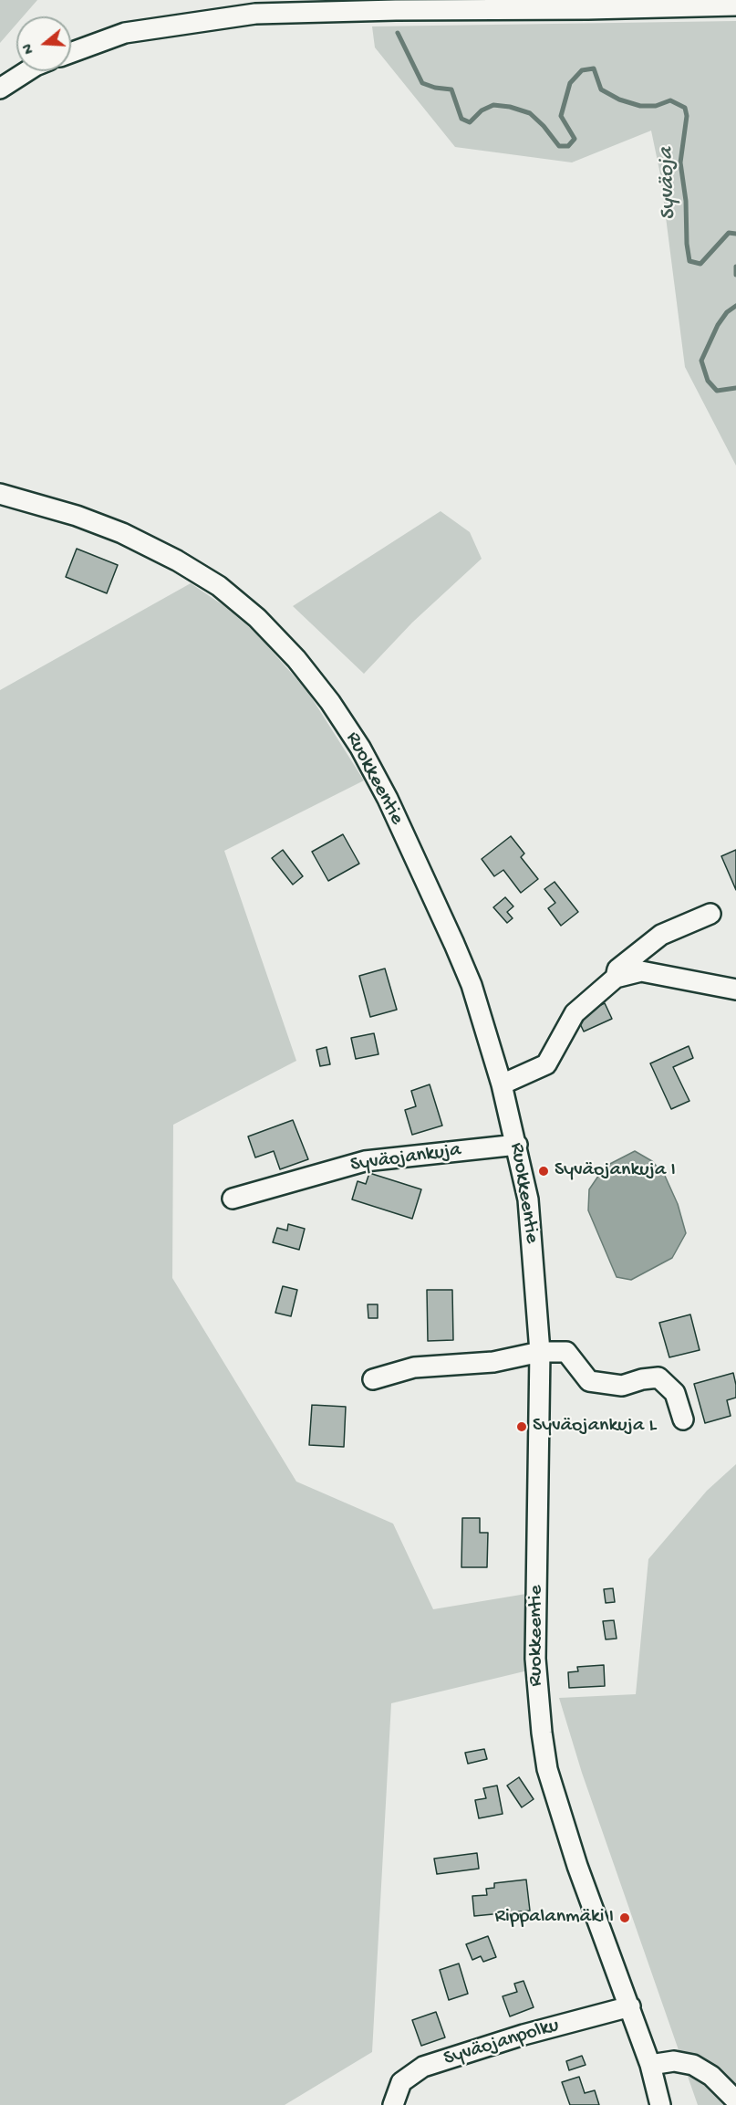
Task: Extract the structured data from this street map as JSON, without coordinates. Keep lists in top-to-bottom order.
{
  "streets": {
    "street": ["Ruokkeentie", "Syväojankuja", "Syväojanpolku"]
  },
  "crossings": [
    ["Ruokkeentie", "Syväojankuja"],
    ["Ruokkeentie", "Syväojanpolku"]
  ],
  "water": ["Syväoja"],
  "places": ["Syväojankuja I", "Syväojankuja L", "Rippalanmäki I"],
  "north": "left"
}
